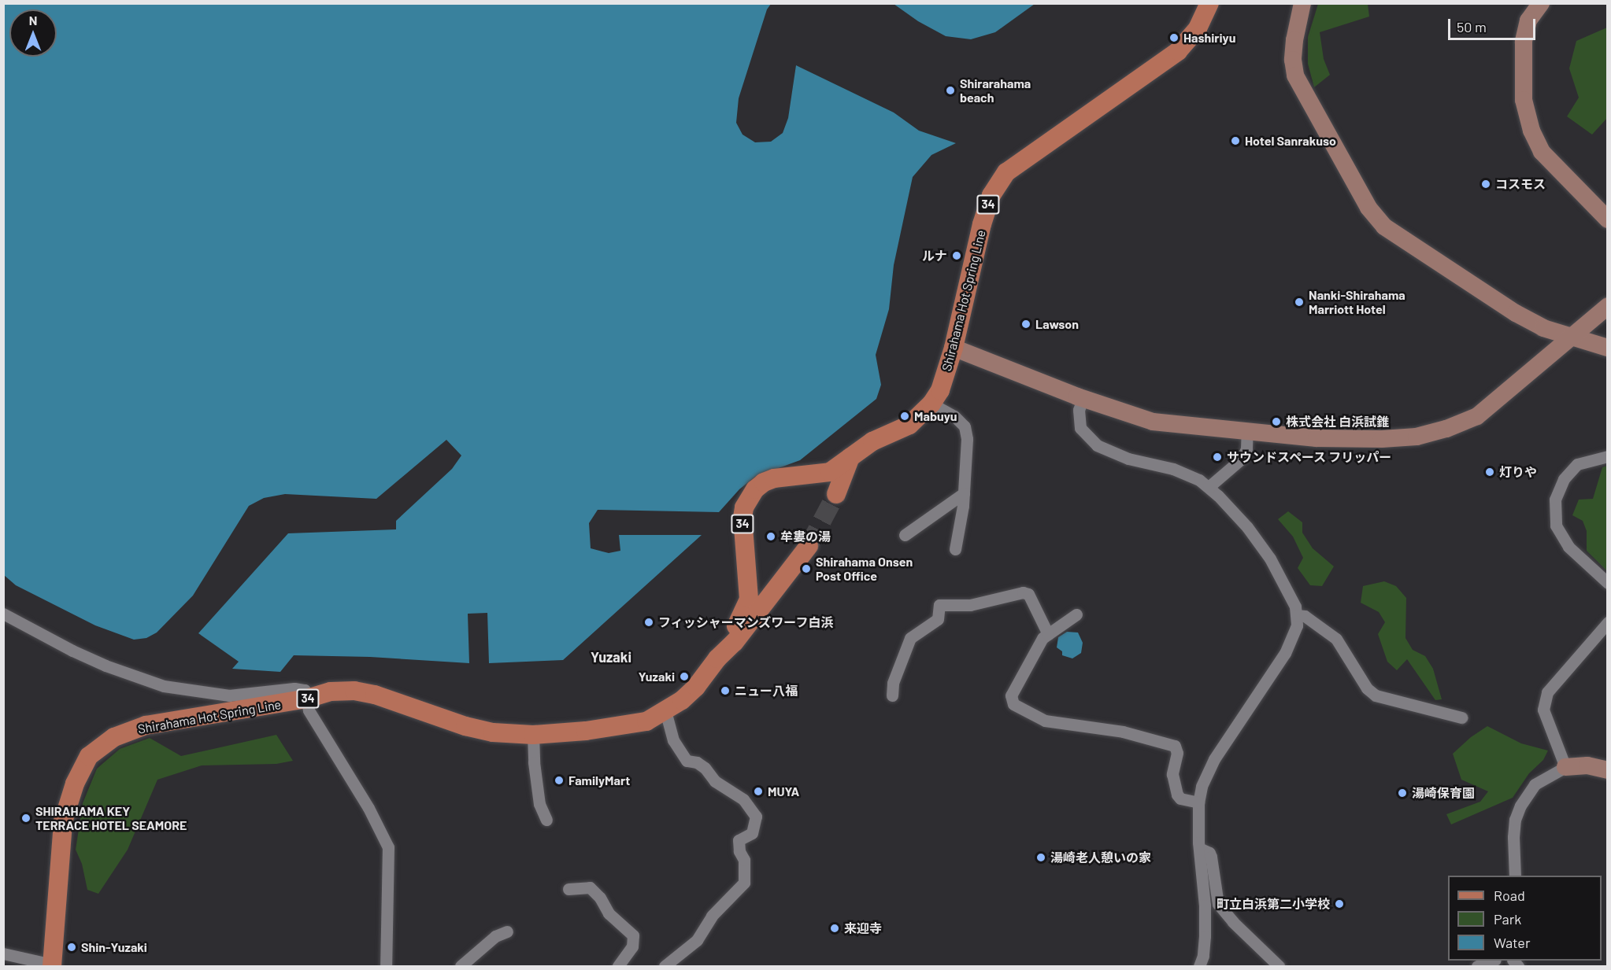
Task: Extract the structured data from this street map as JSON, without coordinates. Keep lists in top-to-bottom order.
{
  "streets": {
    "main road": ["34", "Shirahama Hot Spring Line"]
  },
  "districts": ["Yuzaki"],
  "places": [
    "Hashiriyu",
    "Shirarahama beach",
    "Hotel Sanrakuso",
    "コスモス",
    "ルナ",
    "Nanki-Shirahama Marriott Hotel",
    "Lawson",
    "Mabuyu",
    "株式会社 白浜試錐",
    "サウンドスペース フリッパー",
    "灯りや",
    "牟婁の湯",
    "Shirahama Onsen Post Office",
    "フィッシャーマンズワーフ白浜",
    "Yuzaki",
    "ニュー八福",
    "FamilyMart",
    "MUYA",
    "湯崎保育園",
    "SHIRAHAMA KEY TERRACE HOTEL SEAMORE",
    "湯崎老人憩いの家",
    "町立白浜第二小学校",
    "来迎寺",
    "Shin-Yuzaki"
  ],
  "legend": ["Road", "Park", "Water"],
  "scale_bar": "50 m",
  "north": "top"
}
